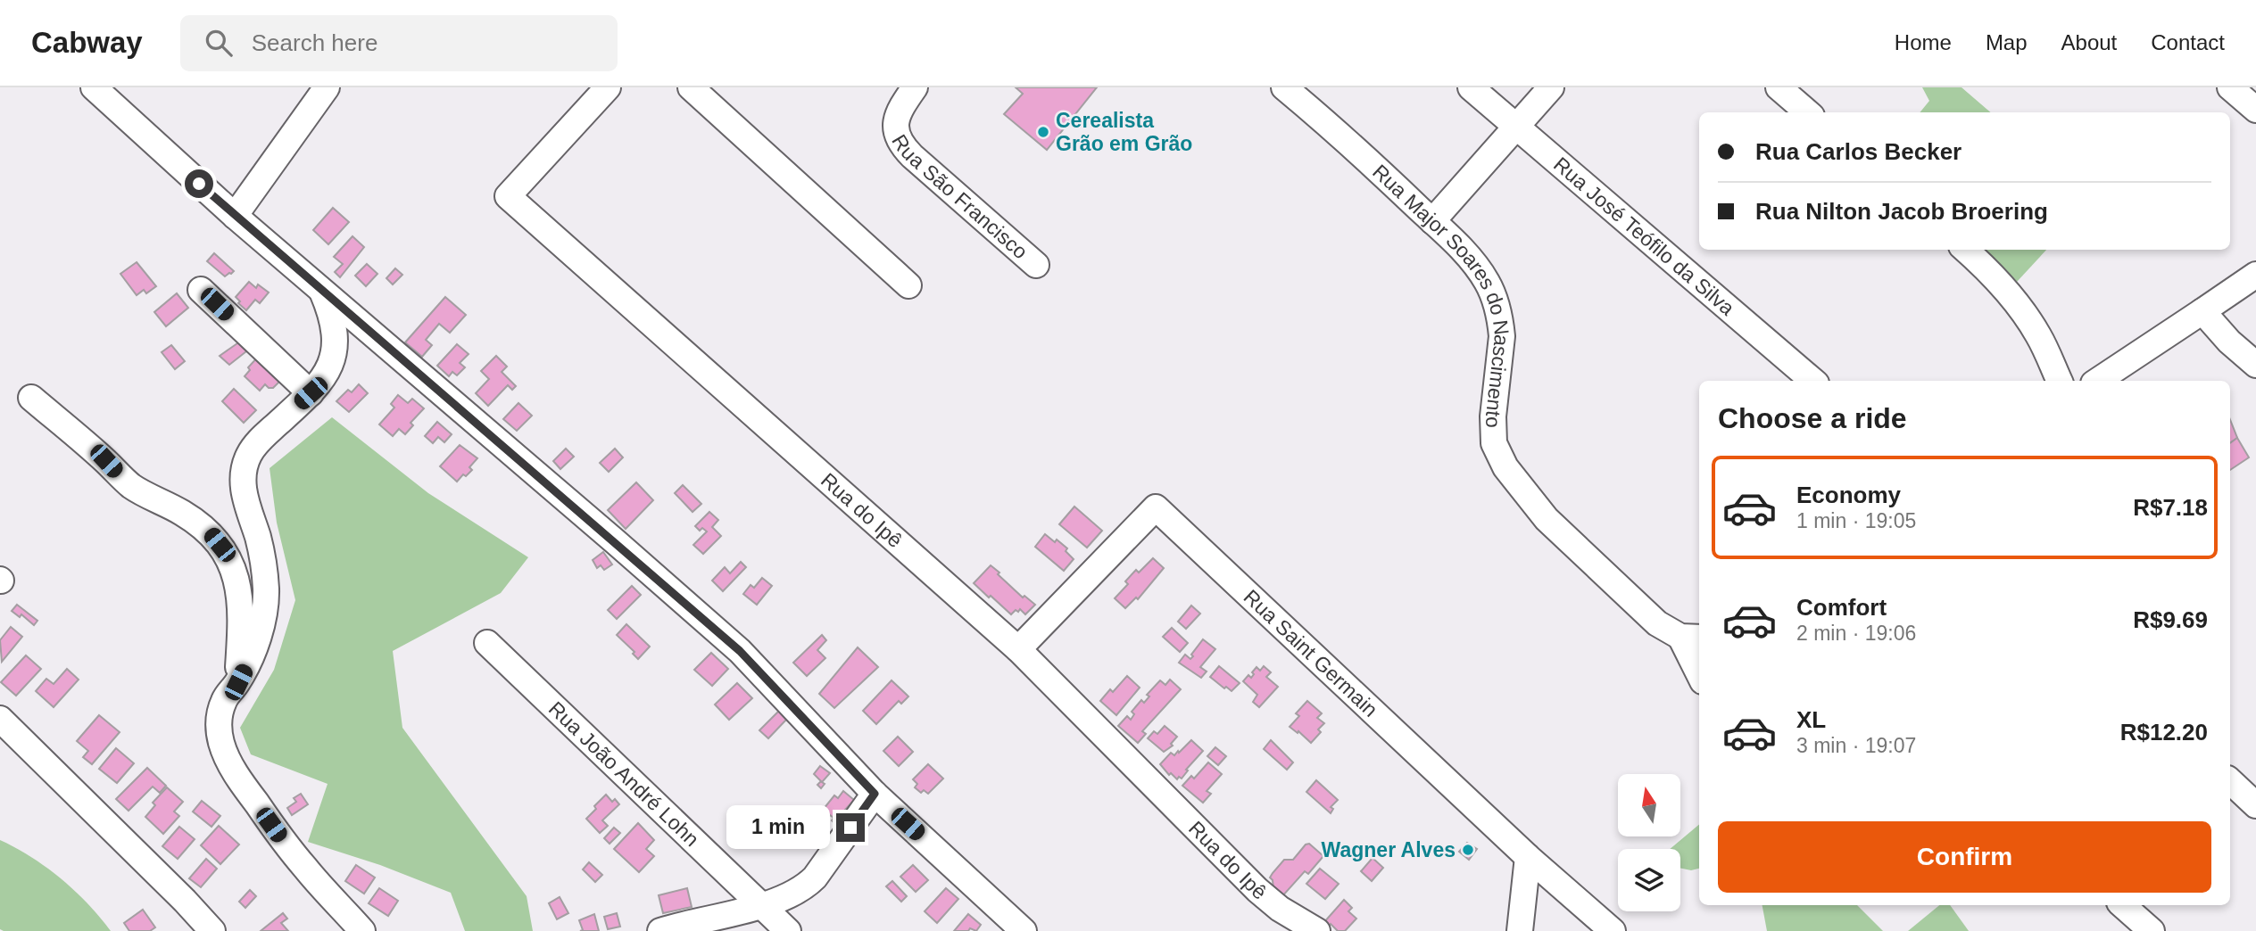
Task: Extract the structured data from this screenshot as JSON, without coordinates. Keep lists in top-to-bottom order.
{
  "streets": {
    "street": [
      "Rua São Francisco",
      "Rua José Teófilo da Silva",
      "Rua Major Soares do Nascimento",
      "Rua do Ipê",
      "Rua Saint Germain",
      "Rua João André Lohn"
    ]
  },
  "crossings": [
    ["Rua do Ipê", "Rua Saint Germain"]
  ],
  "places": ["Cerealista Grão em Grão", "Wagner Alves"],
  "north": "top",
  "page": {
    "header": "Cabway",
    "search": "Search here",
    "nav": [
      "Home",
      "Map",
      "About",
      "Contact"
    ],
    "banner": ["Rua Carlos Becker", "Rua Nilton Jacob Broering"],
    "heading": "Choose a ride",
    "list": [
      {
        "name": "Economy",
        "note": "1 min · 19:05",
        "value": "R$7.18"
      },
      {
        "name": "Comfort",
        "note": "2 min · 19:06",
        "value": "R$9.69"
      },
      {
        "name": "XL",
        "note": "3 min · 19:07",
        "value": "R$12.20"
      }
    ],
    "bubble": "1 min",
    "buttons": "Confirm"
  }
}
